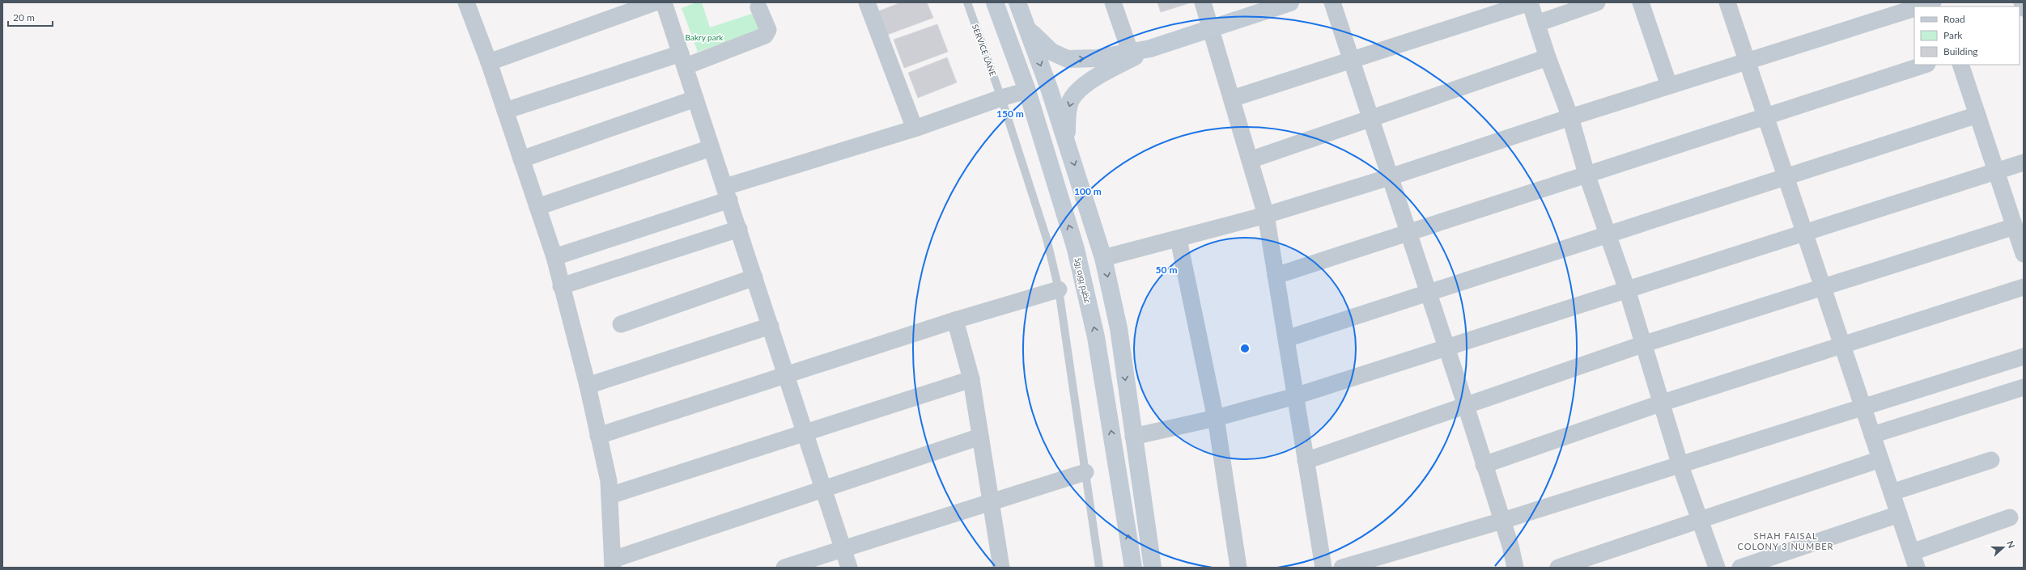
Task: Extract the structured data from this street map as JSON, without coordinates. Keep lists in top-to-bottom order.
{
  "streets": {
    "main road": ["عظیم پورہ روڈ"],
    "lane": ["SERVICE LANE"]
  },
  "districts": ["SHAH FAISAL COLONY 3 NUMBER"],
  "parks": ["Bakry park"],
  "legend": ["Road", "Park", "Building"],
  "scale_bar": "20 m",
  "north": "right",
  "rings": ["150 m", "100 m", "50 m"]
}
